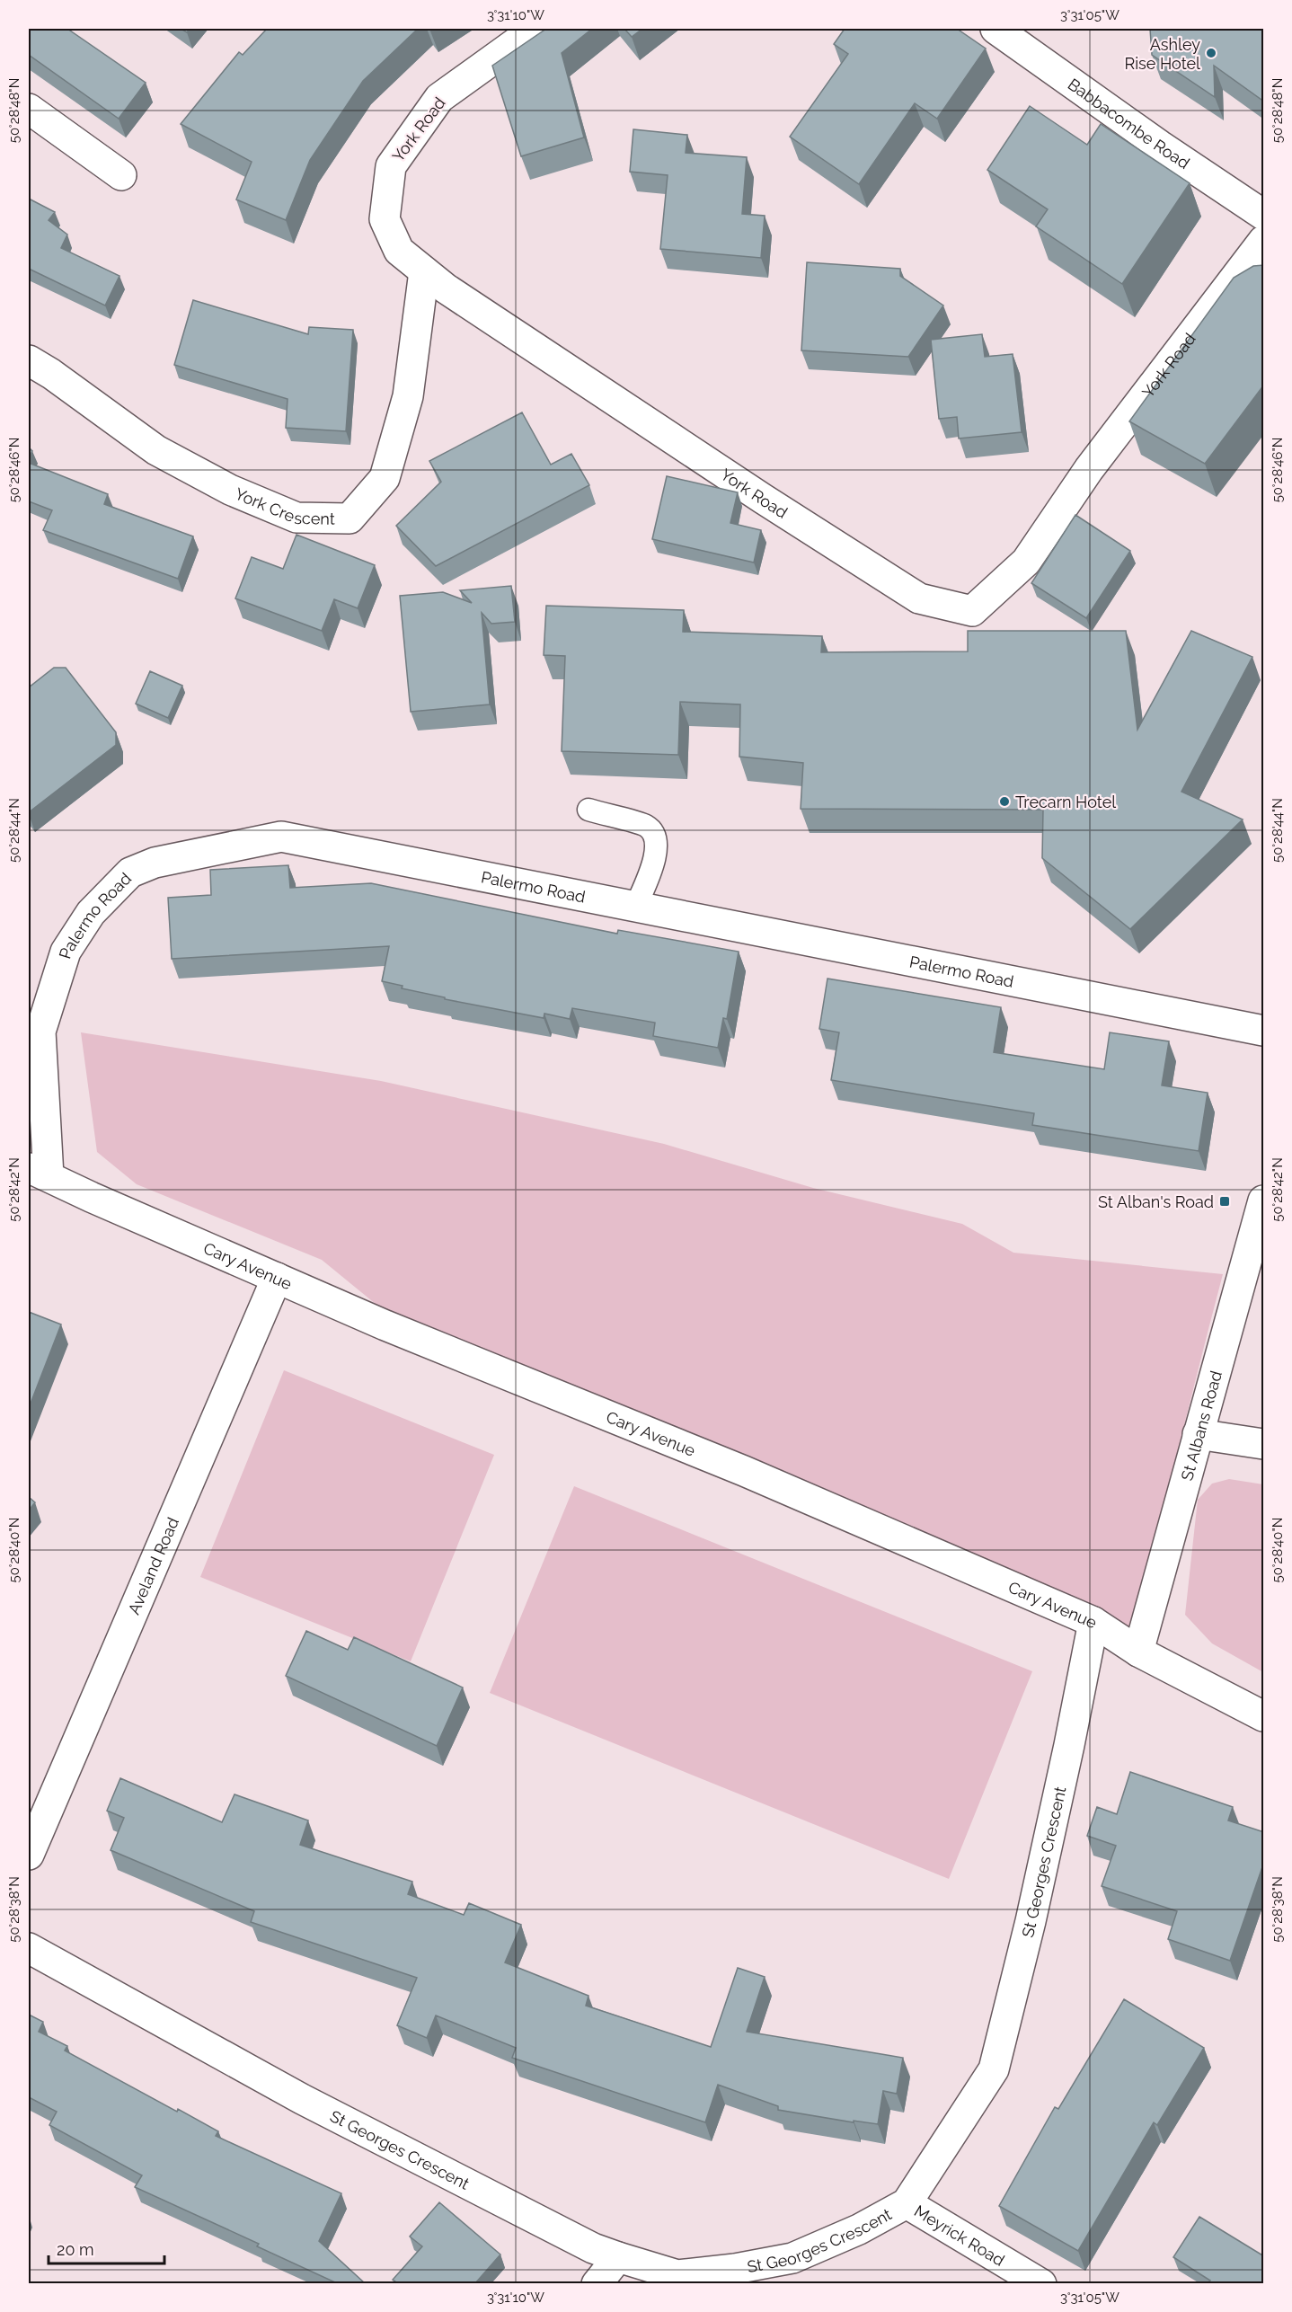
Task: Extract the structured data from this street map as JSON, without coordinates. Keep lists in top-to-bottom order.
{
  "streets": {
    "street": [
      "Babbacombe Road",
      "York Road",
      "York Crescent",
      "Palermo Road",
      "Cary Avenue",
      "St Albans Road",
      "Aveland Road",
      "St Georges Crescent",
      "Meyrick Road"
    ]
  },
  "crossings": [
    ["York Road", "York Crescent"],
    ["Palermo Road", "Cary Avenue"],
    ["Cary Avenue", "St Albans Road"],
    ["Cary Avenue", "Aveland Road"],
    ["Cary Avenue", "St Georges Crescent"],
    ["St Georges Crescent", "Meyrick Road"]
  ],
  "places": {
    "other": ["Ashley Rise Hotel", "Trecarn Hotel"],
    "transit": ["St Alban's Road"]
  },
  "scale_bar": "20 m",
  "coordinates": [
    "3°31'10\"W",
    "3°31'05\"W",
    "50°28'48\"N",
    "50°28'46\"N",
    "50°28'44\"N",
    "50°28'42\"N",
    "50°28'40\"N",
    "50°28'38\"N"
  ]
}
